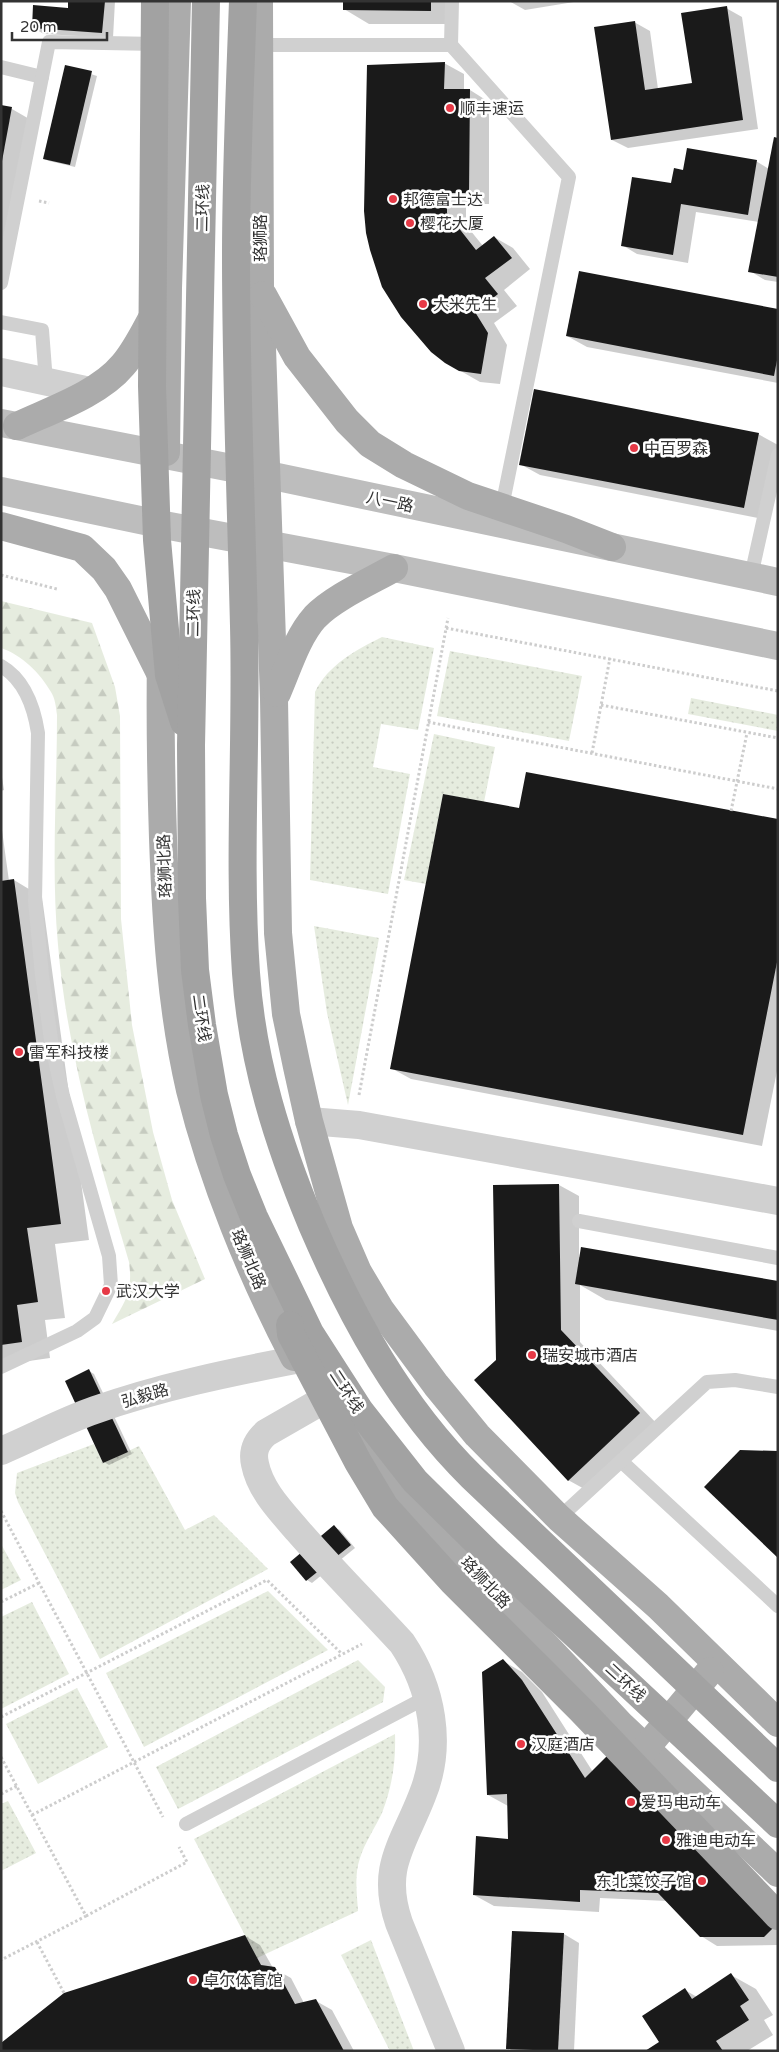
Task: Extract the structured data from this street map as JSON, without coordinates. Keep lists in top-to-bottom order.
{
  "streets": {
    "highway": ["二环线"],
    "main road": ["珞狮路", "八一路", "珞狮北路"],
    "street": ["弘毅路"]
  },
  "crossings": [
    ["珞狮路", "八一路"],
    ["八一路", "珞狮北路"],
    ["珞狮北路", "弘毅路"]
  ],
  "places": [
    "顺丰速运",
    "邦德富士达",
    "樱花大厦",
    "大米先生",
    "中百罗森",
    "雷军科技楼",
    "武汉大学",
    "瑞安城市酒店",
    "汉庭酒店",
    "爱玛电动车",
    "雅迪电动车",
    "东北菜饺子馆",
    "卓尔体育馆"
  ],
  "scale_bar": "20 m"
}
